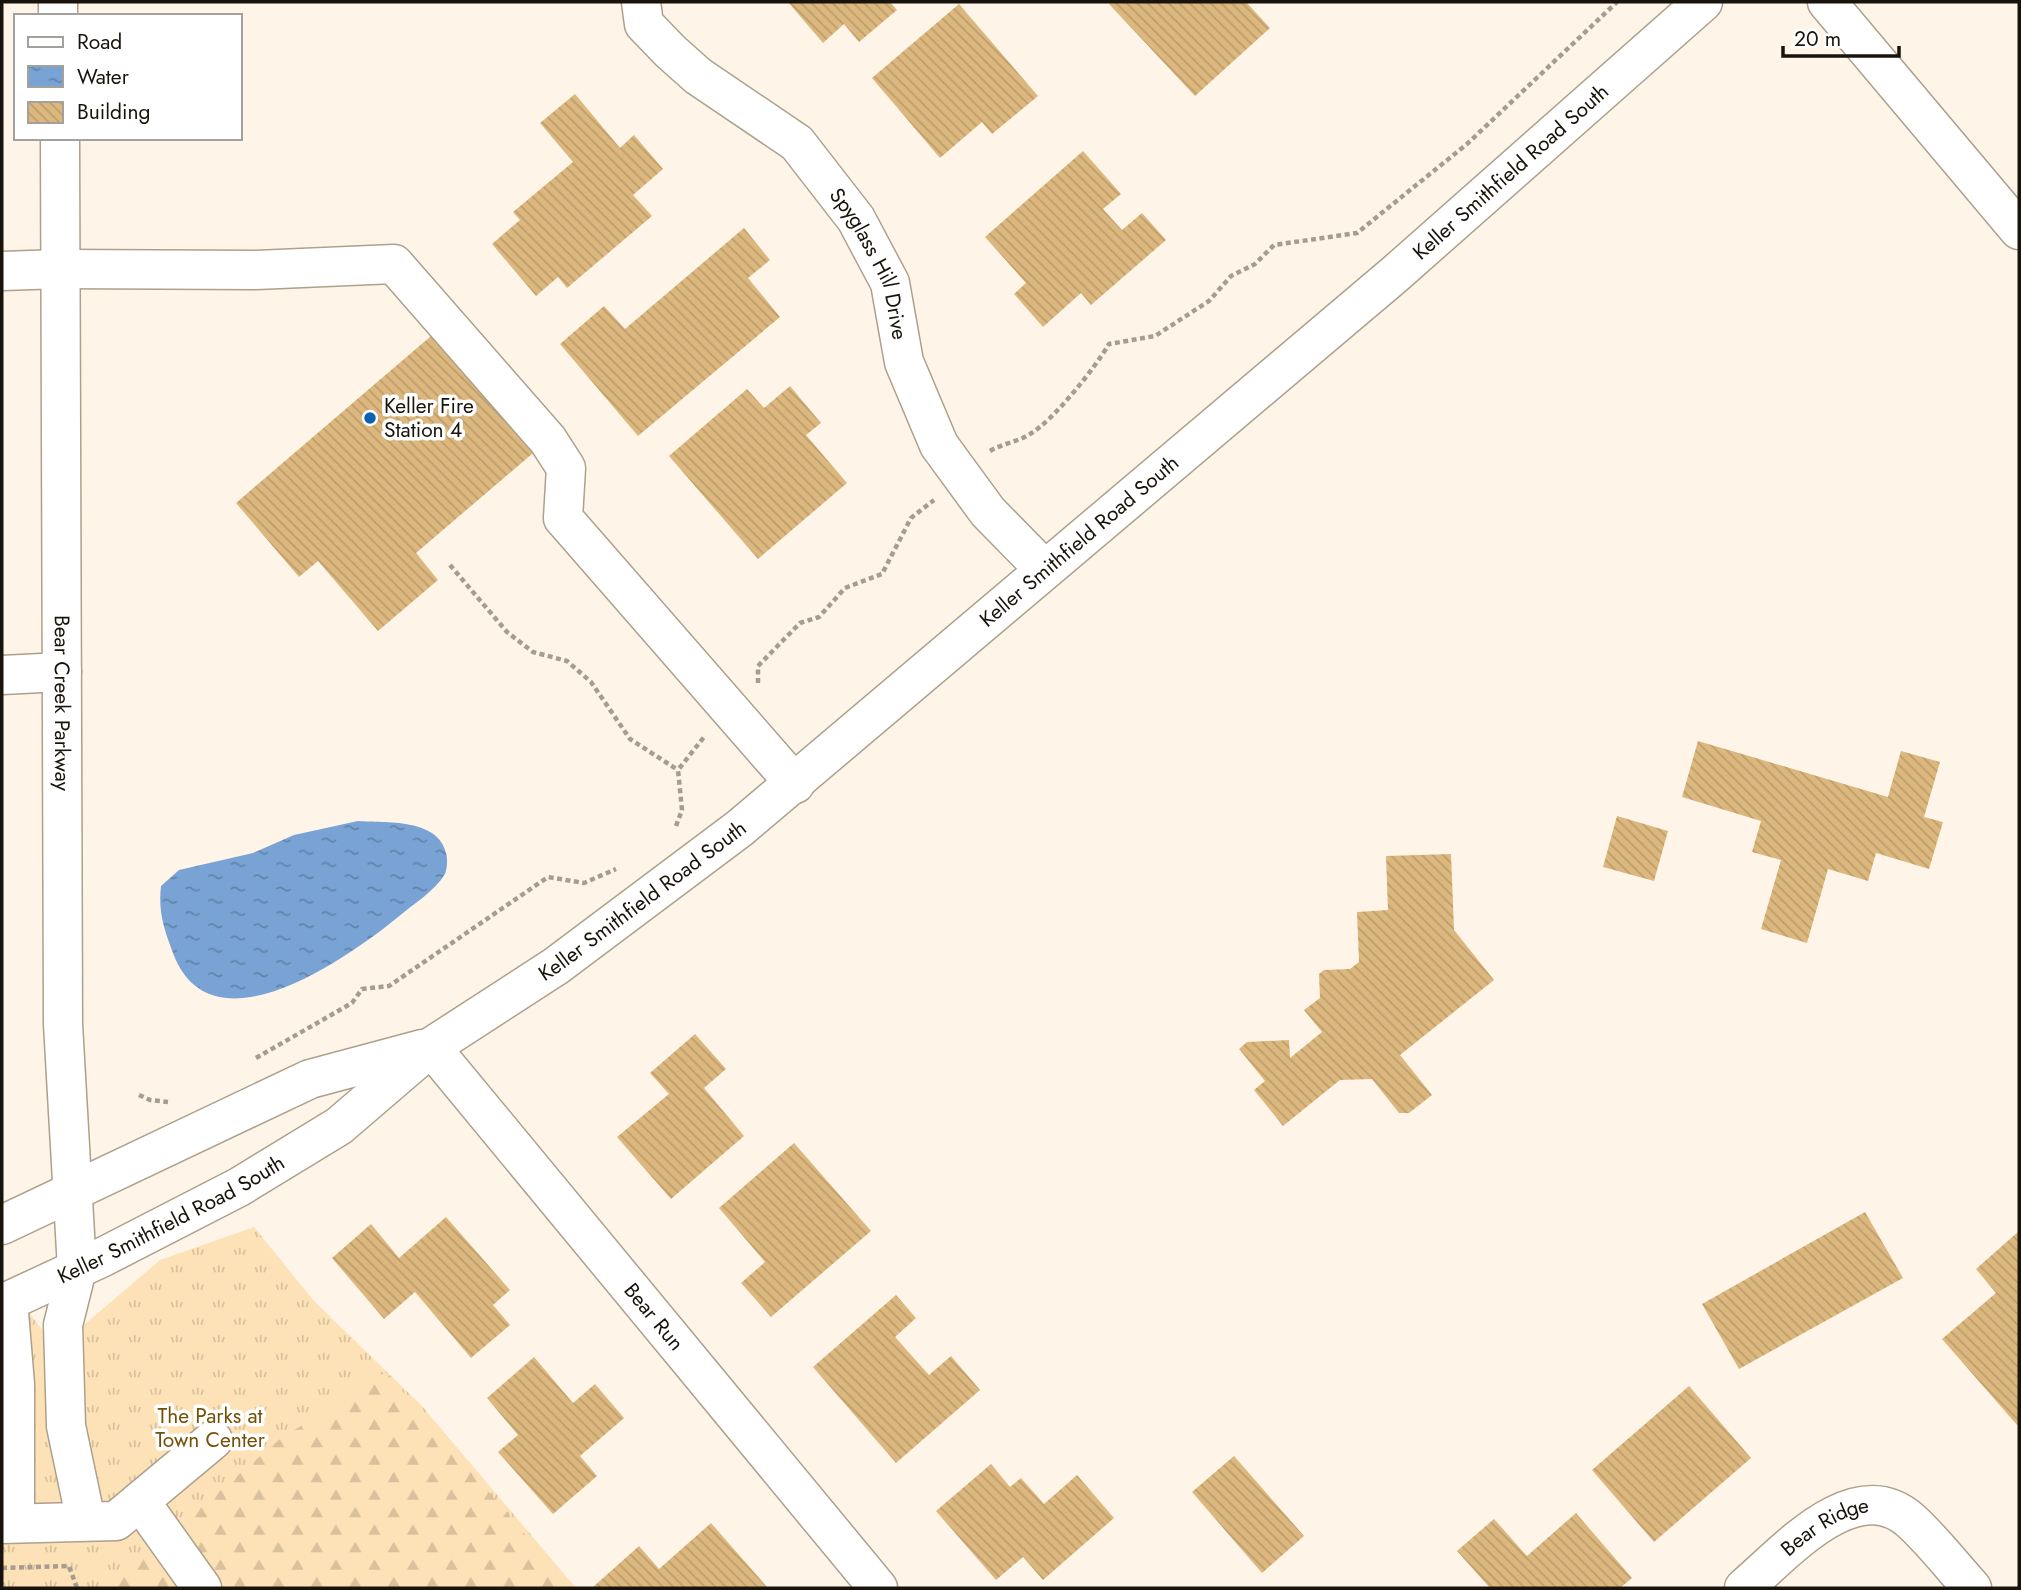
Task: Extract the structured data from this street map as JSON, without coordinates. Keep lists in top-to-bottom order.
{
  "streets": {
    "main road": [
      "Keller Smithfield Road South",
      "Spyglass Hill Drive",
      "Bear Creek Parkway",
      "Bear Run",
      "Bear Ridge"
    ]
  },
  "crossings": [
    ["Keller Smithfield Road South", "Spyglass Hill Drive"],
    ["Keller Smithfield Road South", "Bear Creek Parkway"],
    ["Keller Smithfield Road South", "Bear Run"]
  ],
  "parks": ["The Parks at Town Center"],
  "places": ["Keller Fire Station 4"],
  "legend": ["Road", "Water", "Building"],
  "scale_bar": "20 m"
}
